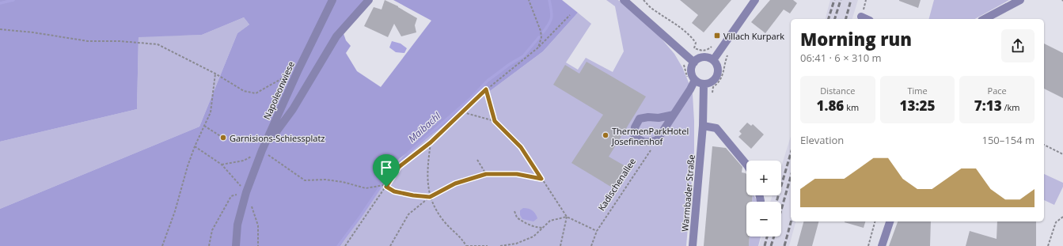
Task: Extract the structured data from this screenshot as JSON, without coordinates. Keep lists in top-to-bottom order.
{
  "streets": {
    "street": ["Napoleonwiese", "Warmbader Straße"],
    "path": ["Kadischenallee"]
  },
  "water": ["Maibachl"],
  "places": {
    "transit": ["Villach Kurpark"],
    "other": ["ThermenParkHotel Josefinenhof", "Garnisions-Schiessplatz"]
  },
  "page": {
    "heading": ["Morning run", "06:41 · 6 × 310 m"],
    "stats": [
      ["Distance", "1.86 km"],
      ["Time", "13:25"],
      ["Pace", "7:13 /km"]
    ],
    "chart": ["Elevation", "150–154 m"],
    "map_buttons": ["+", "−"]
  }
}
